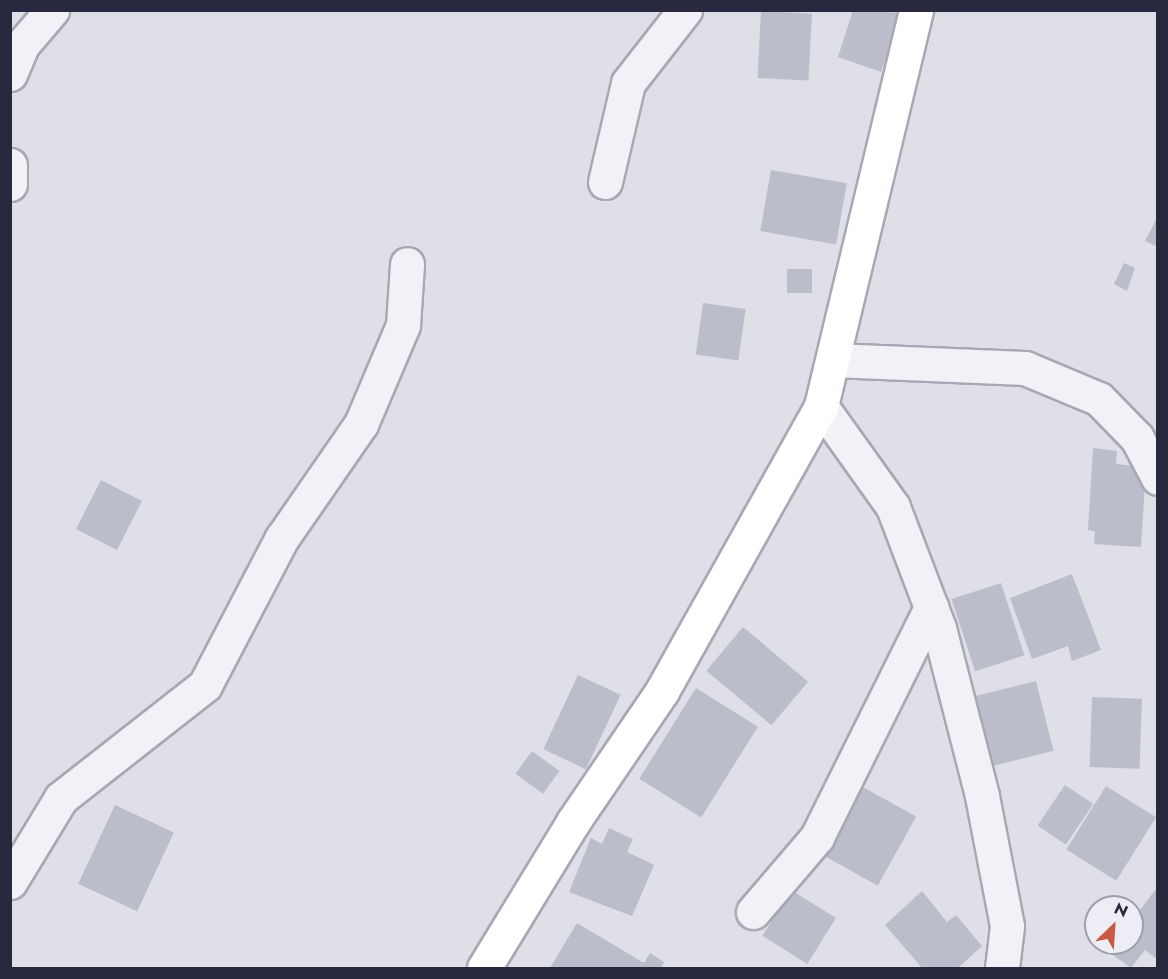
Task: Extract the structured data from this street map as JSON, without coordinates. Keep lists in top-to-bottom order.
{
  "north": "top right"
}
